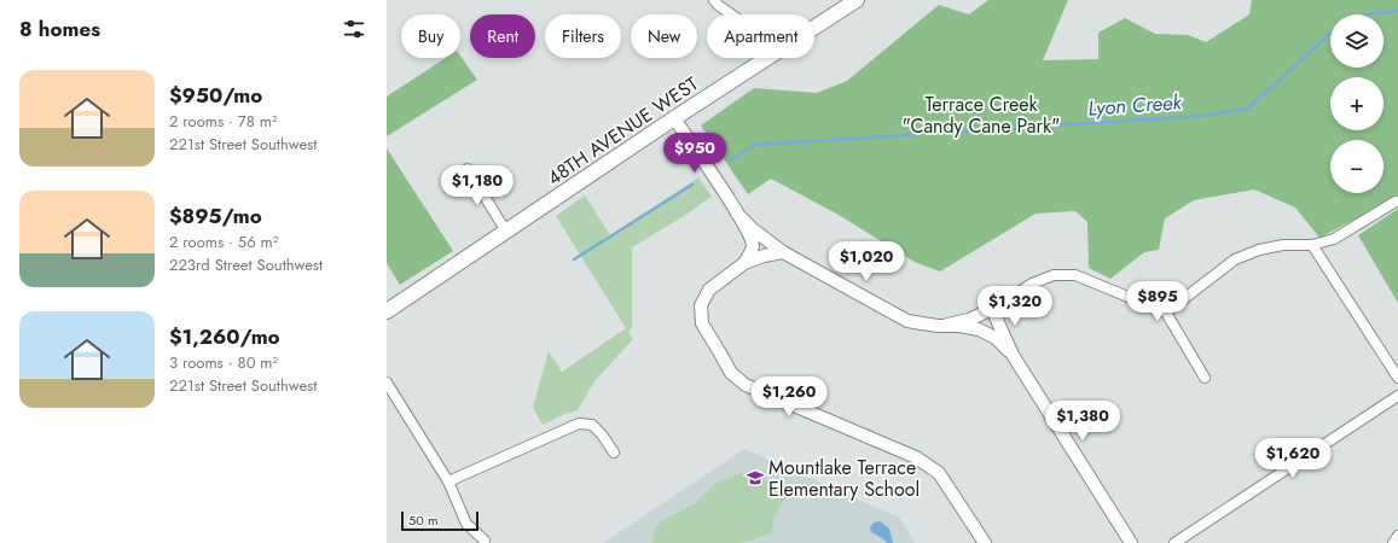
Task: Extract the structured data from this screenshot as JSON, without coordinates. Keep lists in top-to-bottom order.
{
  "streets": {
    "main road": ["48TH AVENUE WEST"]
  },
  "water": ["Lyon Creek"],
  "parks": ["Terrace Creek \"Candy Cane Park\""],
  "places": {
    "school or university": ["Mountlake Terrace Elementary School"]
  },
  "scale_bar": "50 m",
  "page": {
    "heading": "8 homes",
    "map_buttons": ["+", "−"],
    "chip": [
      "Buy",
      "Rent",
      "Filters",
      "New",
      "Apartment"
    ],
    "list": [
      {
        "name": "$950/mo",
        "note": "2 rooms · 78 m² · 221st Street Southwest"
      },
      {
        "name": "$895/mo",
        "note": "2 rooms · 56 m² · 223rd Street Southwest"
      },
      {
        "name": "$1,260/mo",
        "note": "3 rooms · 80 m² · 221st Street Southwest"
      }
    ],
    "price": [
      "$950",
      "$1,180",
      "$1,020",
      "$895",
      "$1,320",
      "$1,260",
      "$1,380",
      "$1,620"
    ],
    "scale": "50 m"
  }
}
